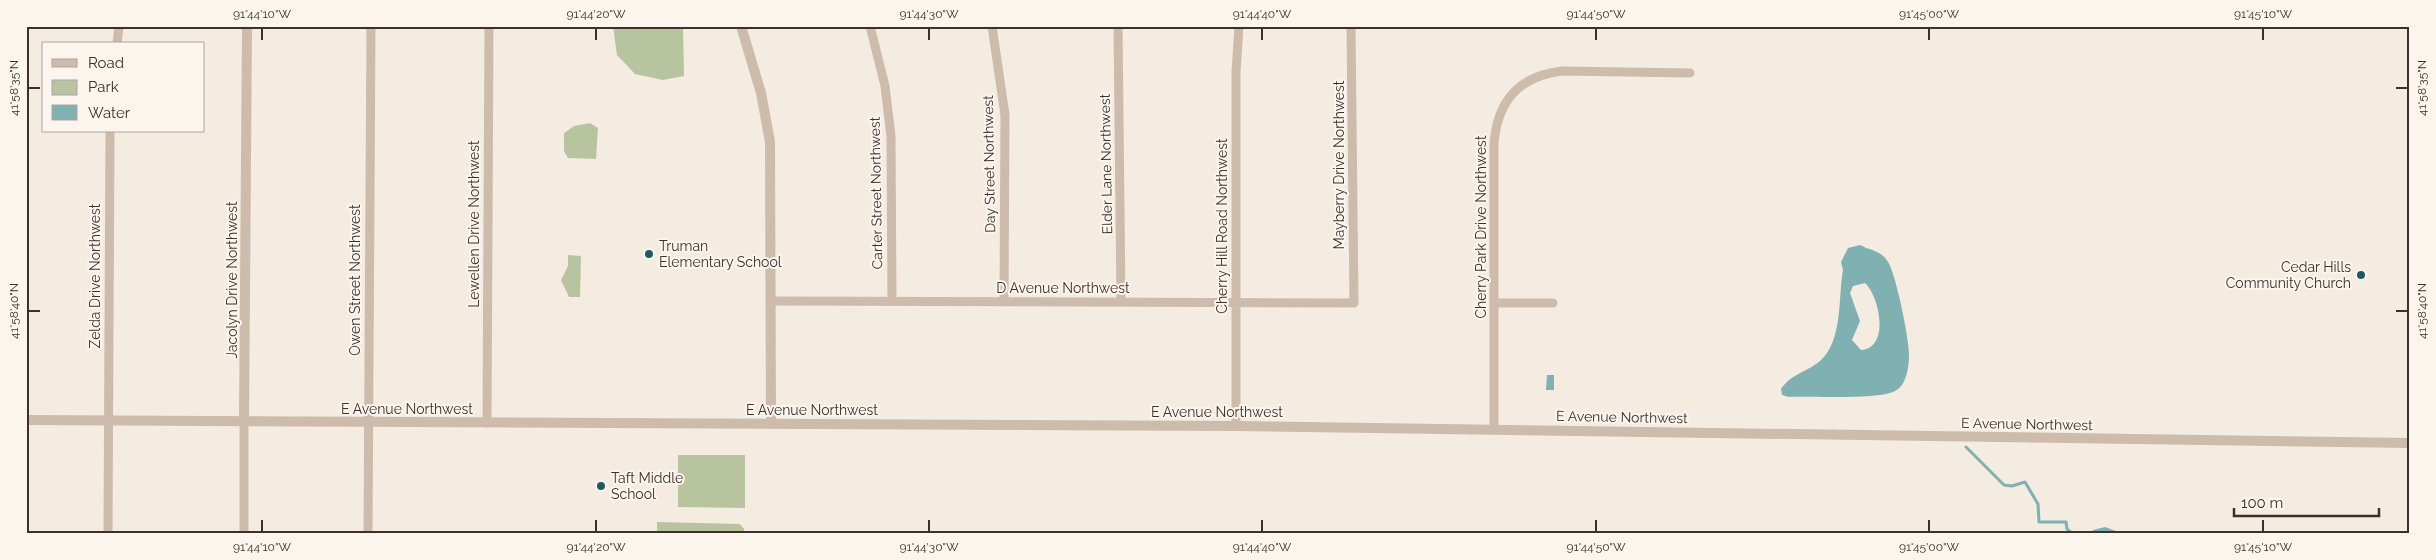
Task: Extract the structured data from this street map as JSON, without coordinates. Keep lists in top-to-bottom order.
{
  "streets": {
    "street": [
      "Day Street Northwest",
      "Elder Lane Northwest",
      "Mayberry Drive Northwest",
      "Carter Street Northwest",
      "Lewellen Drive Northwest",
      "Cherry Hill Road Northwest",
      "Cherry Park Drive Northwest",
      "Zelda Drive Northwest",
      "Jacolyn Drive Northwest",
      "Owen Street Northwest",
      "D Avenue Northwest",
      "E Avenue Northwest"
    ]
  },
  "crossings": [
    ["Day Street Northwest", "D Avenue Northwest"],
    ["Elder Lane Northwest", "D Avenue Northwest"],
    ["Mayberry Drive Northwest", "D Avenue Northwest"],
    ["Carter Street Northwest", "D Avenue Northwest"],
    ["Lewellen Drive Northwest", "E Avenue Northwest"],
    ["Cherry Hill Road Northwest", "D Avenue Northwest"],
    ["Cherry Hill Road Northwest", "E Avenue Northwest"],
    ["Cherry Park Drive Northwest", "E Avenue Northwest"],
    ["Zelda Drive Northwest", "E Avenue Northwest"],
    ["Jacolyn Drive Northwest", "E Avenue Northwest"],
    ["Owen Street Northwest", "E Avenue Northwest"]
  ],
  "places": ["Truman Elementary School", "Cedar Hills Community Church", "Taft Middle School"],
  "legend": ["Road", "Park", "Water"],
  "scale_bar": "100 m",
  "coordinates": [
    "91°44'10\"W",
    "91°44'20\"W",
    "91°44'30\"W",
    "91°44'40\"W",
    "91°44'50\"W",
    "91°45'00\"W",
    "91°45'10\"W",
    "41°58'35\"N",
    "41°58'40\"N"
  ]
}
